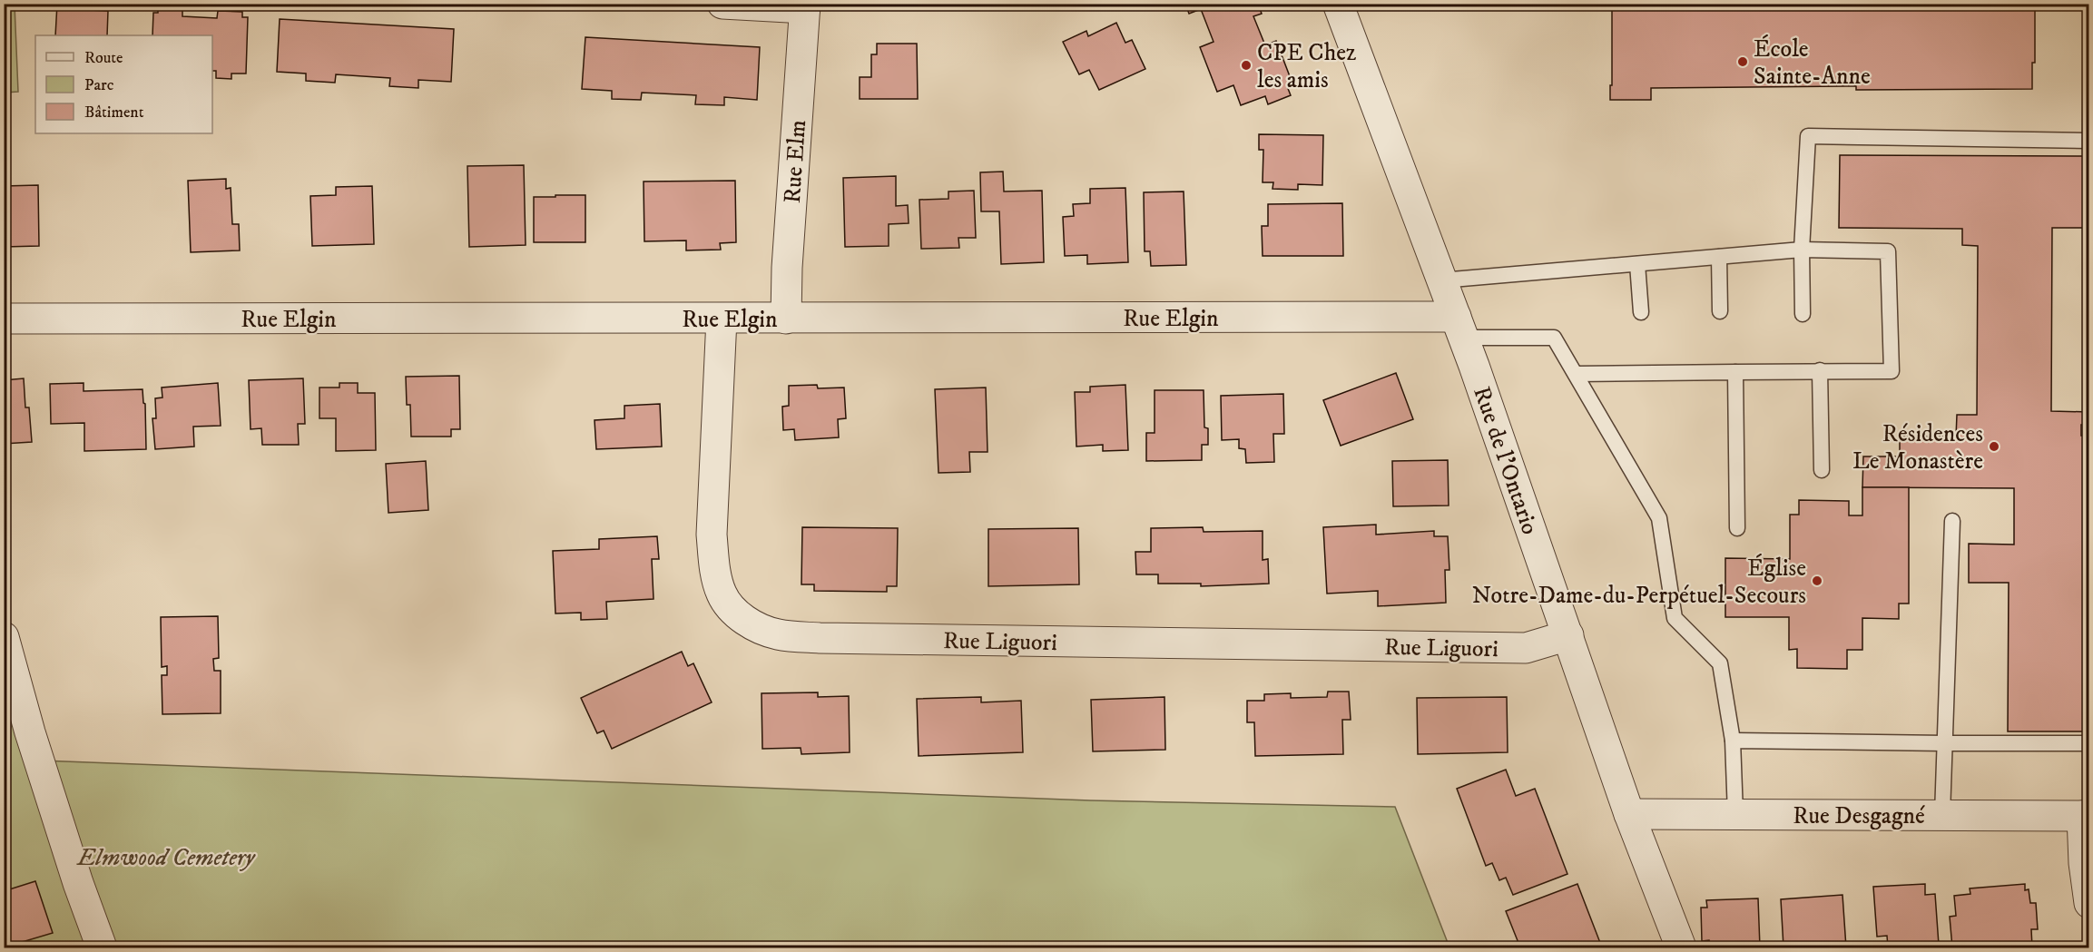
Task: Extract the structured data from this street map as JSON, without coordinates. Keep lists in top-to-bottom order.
{
  "streets": {
    "street": [
      "Rue Elm",
      "Rue Elgin",
      "Rue de l'Ontario",
      "Rue Liguori",
      "Rue Desgagné"
    ]
  },
  "crossings": [
    ["Rue Elm", "Rue Elgin"],
    ["Rue Elgin", "Rue de l'Ontario"],
    ["Rue Elgin", "Rue Liguori"],
    ["Rue de l'Ontario", "Rue Liguori"],
    ["Rue de l'Ontario", "Rue Desgagné"]
  ],
  "parks": ["Elmwood Cemetery"],
  "places": [
    "École Sainte-Anne",
    "CPE Chez les amis",
    "Résidences Le Monastère",
    "Église Notre-Dame-du-Perpétuel-Secours"
  ],
  "legend": ["Route", "Parc", "Bâtiment"]
}
